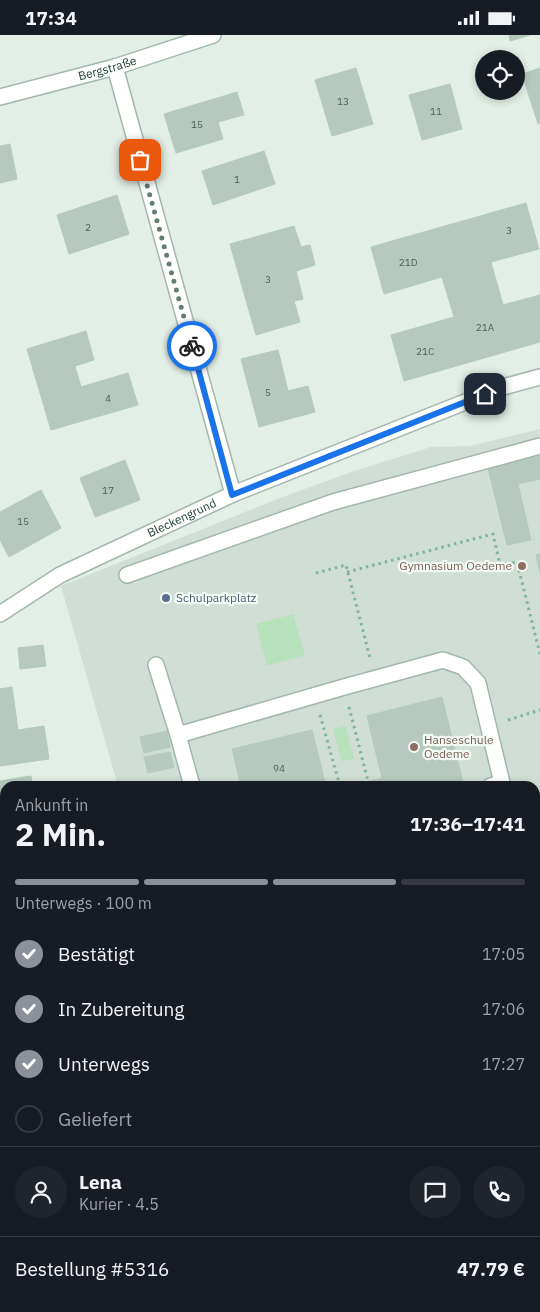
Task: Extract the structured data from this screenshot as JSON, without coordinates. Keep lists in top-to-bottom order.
{
  "streets": {
    "street": ["Bergstraße", "Bleckengrund"]
  },
  "places": ["Gymnasium Oedeme", "Schulparkplatz", "Hanseschule Oedeme"],
  "house_numbers": [
    "13",
    "11",
    "15",
    "1",
    "2",
    "3",
    "21D",
    "3",
    "21A",
    "21C",
    "5",
    "4",
    "17",
    "15",
    "94"
  ],
  "page": {
    "status": "17:34",
    "heading": ["2 Min.", "Ankunft in", "17:36–17:41"],
    "panel": [
      "Lena",
      "Kurier · 4.5",
      "Bestellung #5316",
      "47.79 €"
    ],
    "bar": "Unterwegs · 100 m",
    "list": [
      ["Bestätigt", "17:05"],
      ["In Zubereitung", "17:06"],
      ["Unterwegs", "17:27"],
      "Geliefert"
    ]
  }
}
